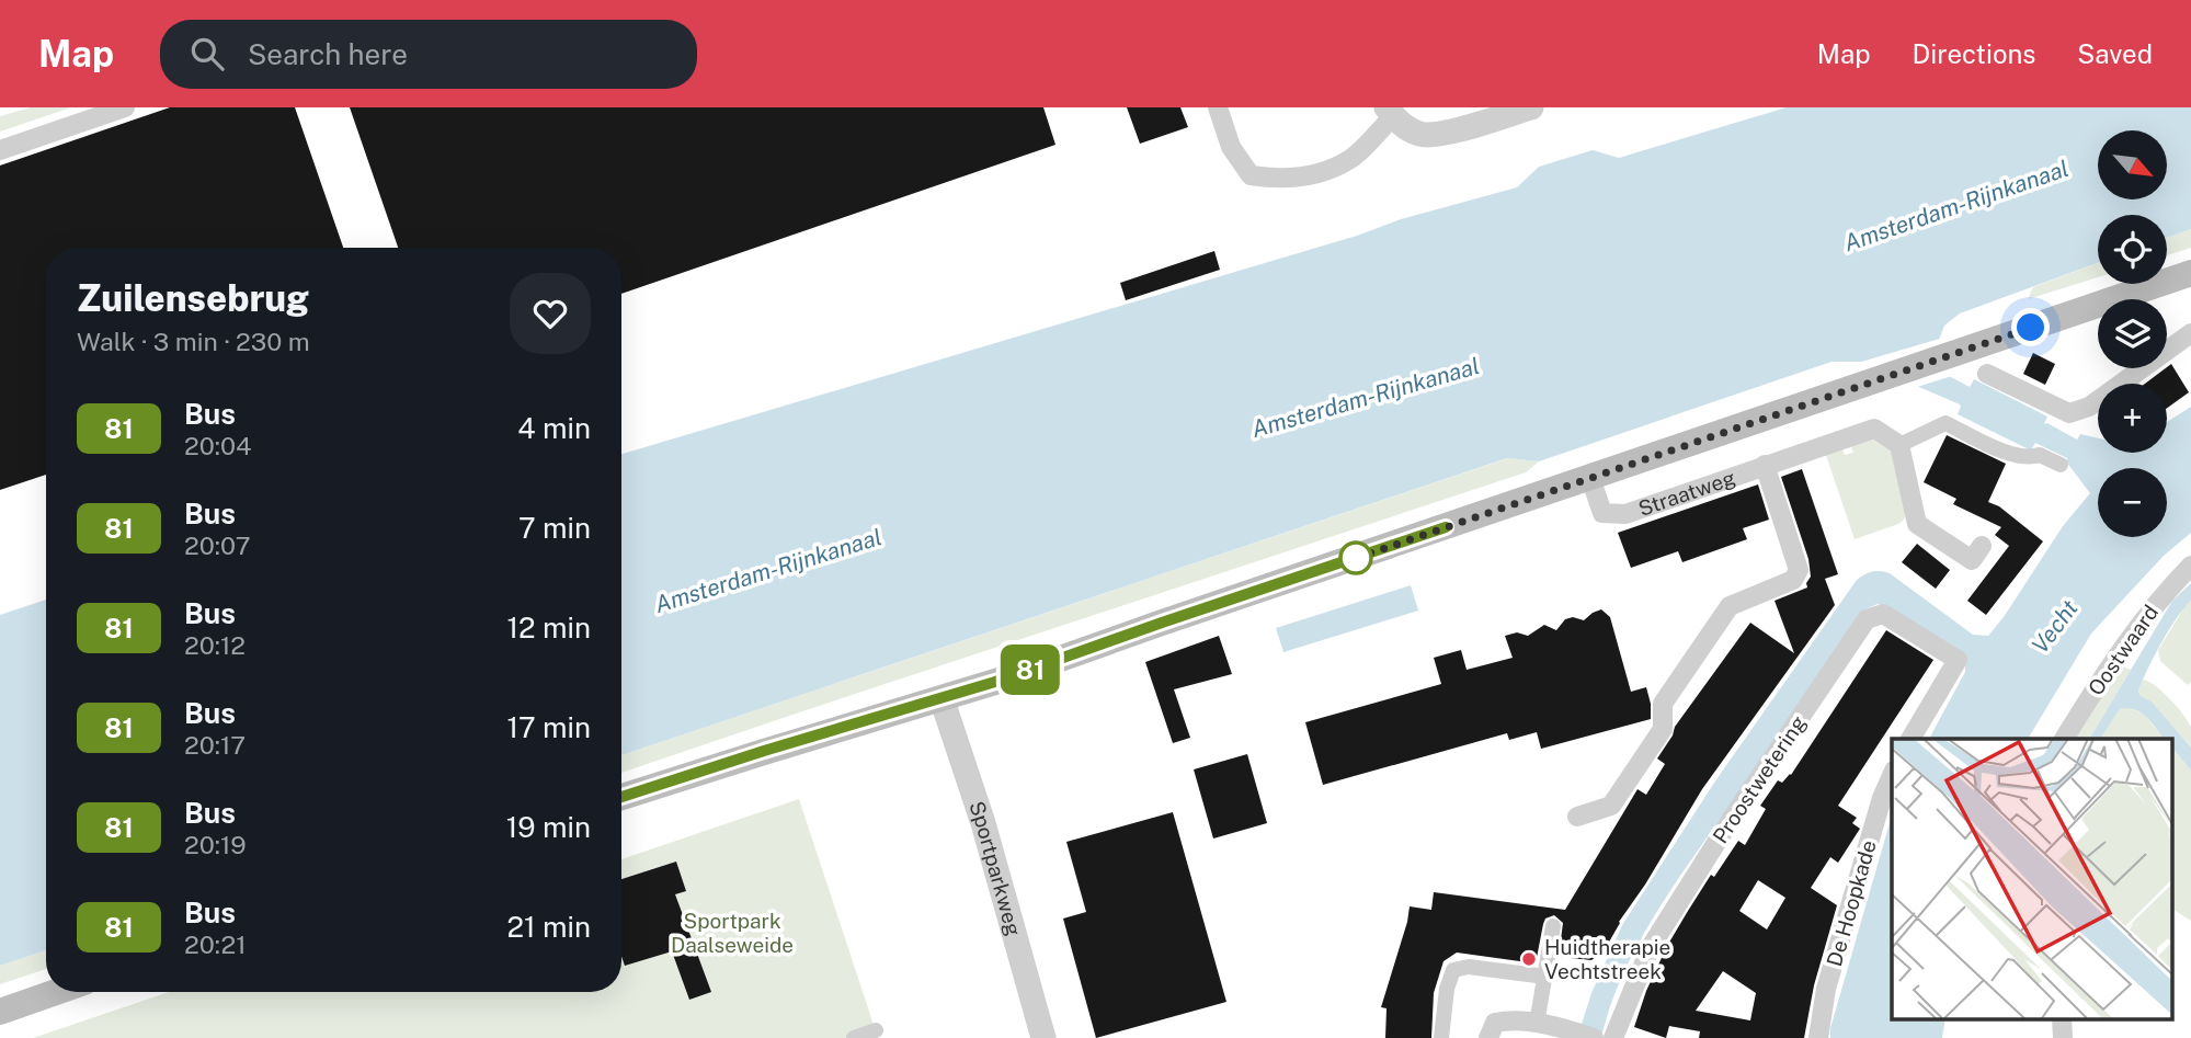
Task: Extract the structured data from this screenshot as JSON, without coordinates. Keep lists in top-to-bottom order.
{
  "streets": {
    "main road": ["Straatweg"],
    "street": [
      "Oostwaard",
      "Proostwetering",
      "Sportparkweg",
      "De Hoopkade"
    ]
  },
  "crossings": [
    ["Straatweg", "Sportparkweg"]
  ],
  "water": ["Amsterdam-Rijnkanaal", "Vecht"],
  "parks": ["Sportpark Daalseweide"],
  "places": ["Huidtherapie Vechtstreek"],
  "lines": ["bus line 81"],
  "north": "bottom right",
  "page": {
    "header": "Map",
    "search": "Search here",
    "nav": ["Map", "Directions", "Saved"],
    "on_map": "81",
    "map_buttons": ["+", "−"],
    "heading": ["Zuilensebrug", "Walk · 3 min · 230 m"],
    "list": [
      {
        "mark": "81",
        "name": "Bus",
        "note": "20:04",
        "value": "4 min"
      },
      {
        "mark": "81",
        "name": "Bus",
        "note": "20:07",
        "value": "7 min"
      },
      {
        "mark": "81",
        "name": "Bus",
        "note": "20:12",
        "value": "12 min"
      },
      {
        "mark": "81",
        "name": "Bus",
        "note": "20:17",
        "value": "17 min"
      },
      {
        "mark": "81",
        "name": "Bus",
        "note": "20:19",
        "value": "19 min"
      },
      {
        "mark": "81",
        "name": "Bus",
        "note": "20:21",
        "value": "21 min"
      }
    ]
  }
}
